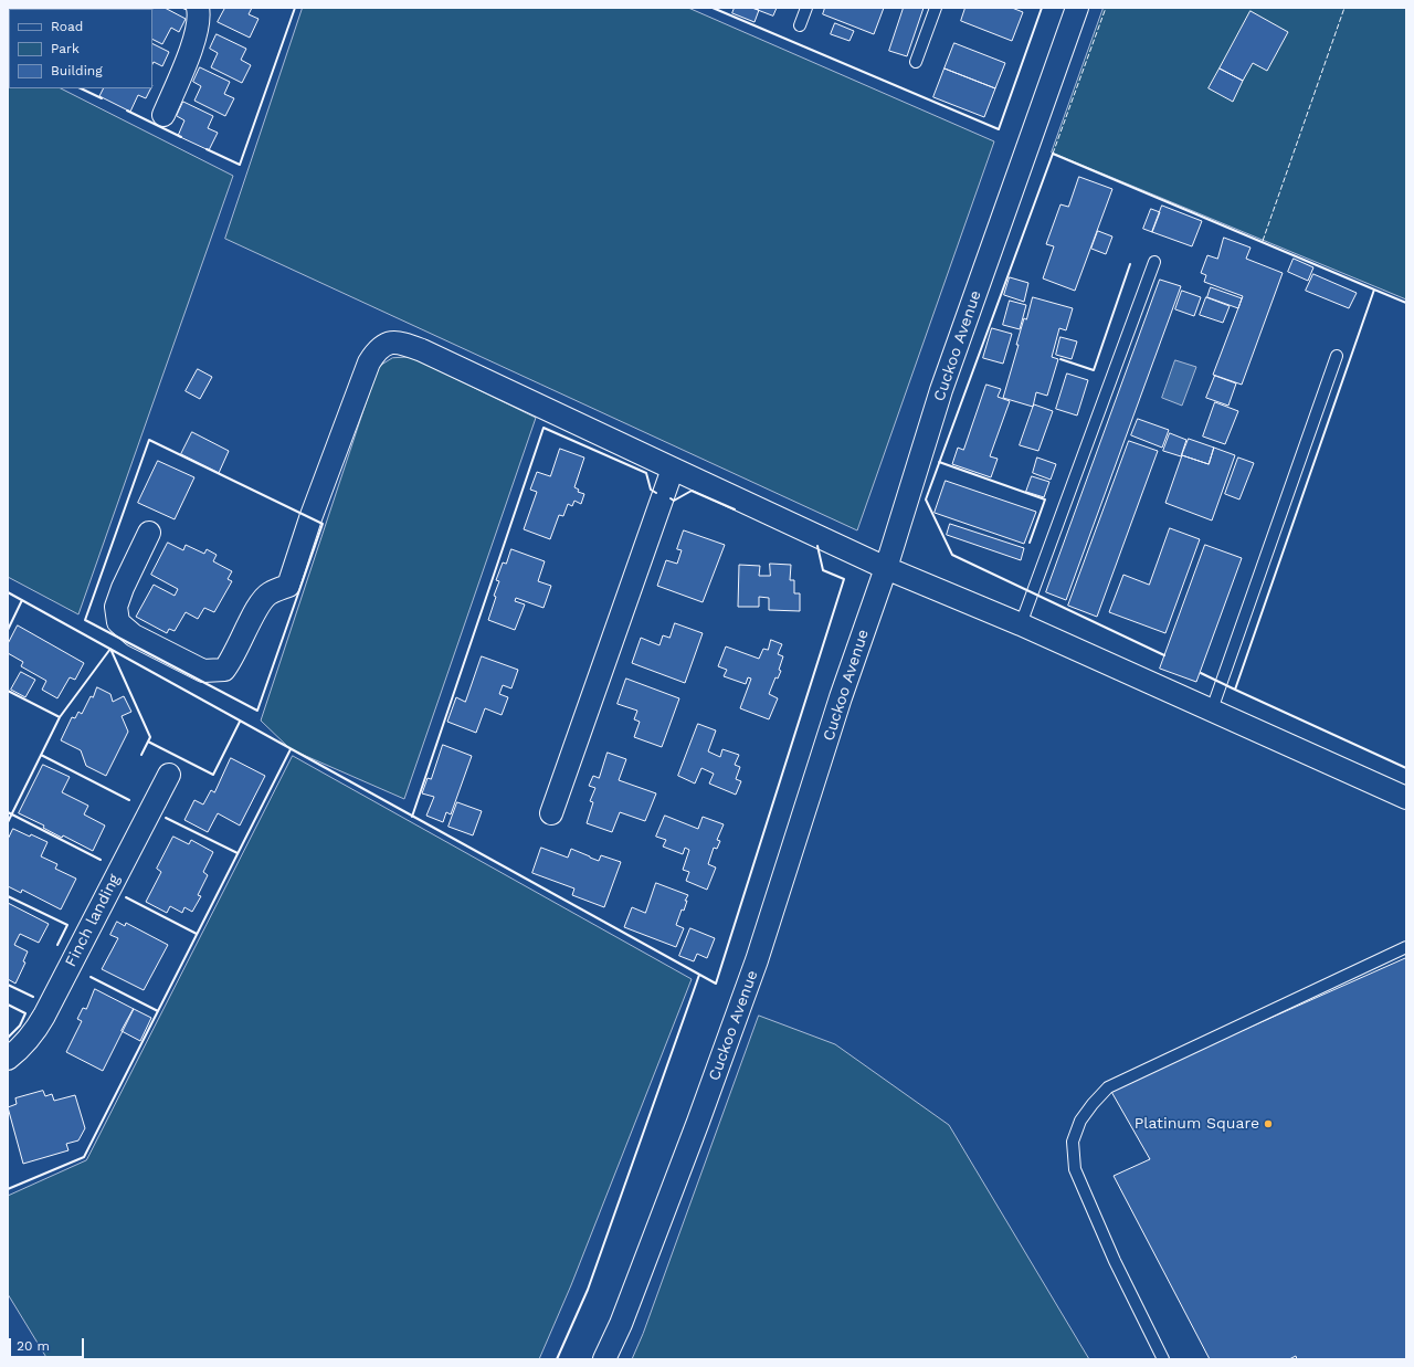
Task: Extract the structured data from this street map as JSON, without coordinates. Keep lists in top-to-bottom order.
{
  "streets": {
    "street": ["Cuckoo Avenue", "Finch landing"]
  },
  "places": ["Platinum Square"],
  "legend": ["Road", "Park", "Building"],
  "scale_bar": "20 m"
}
